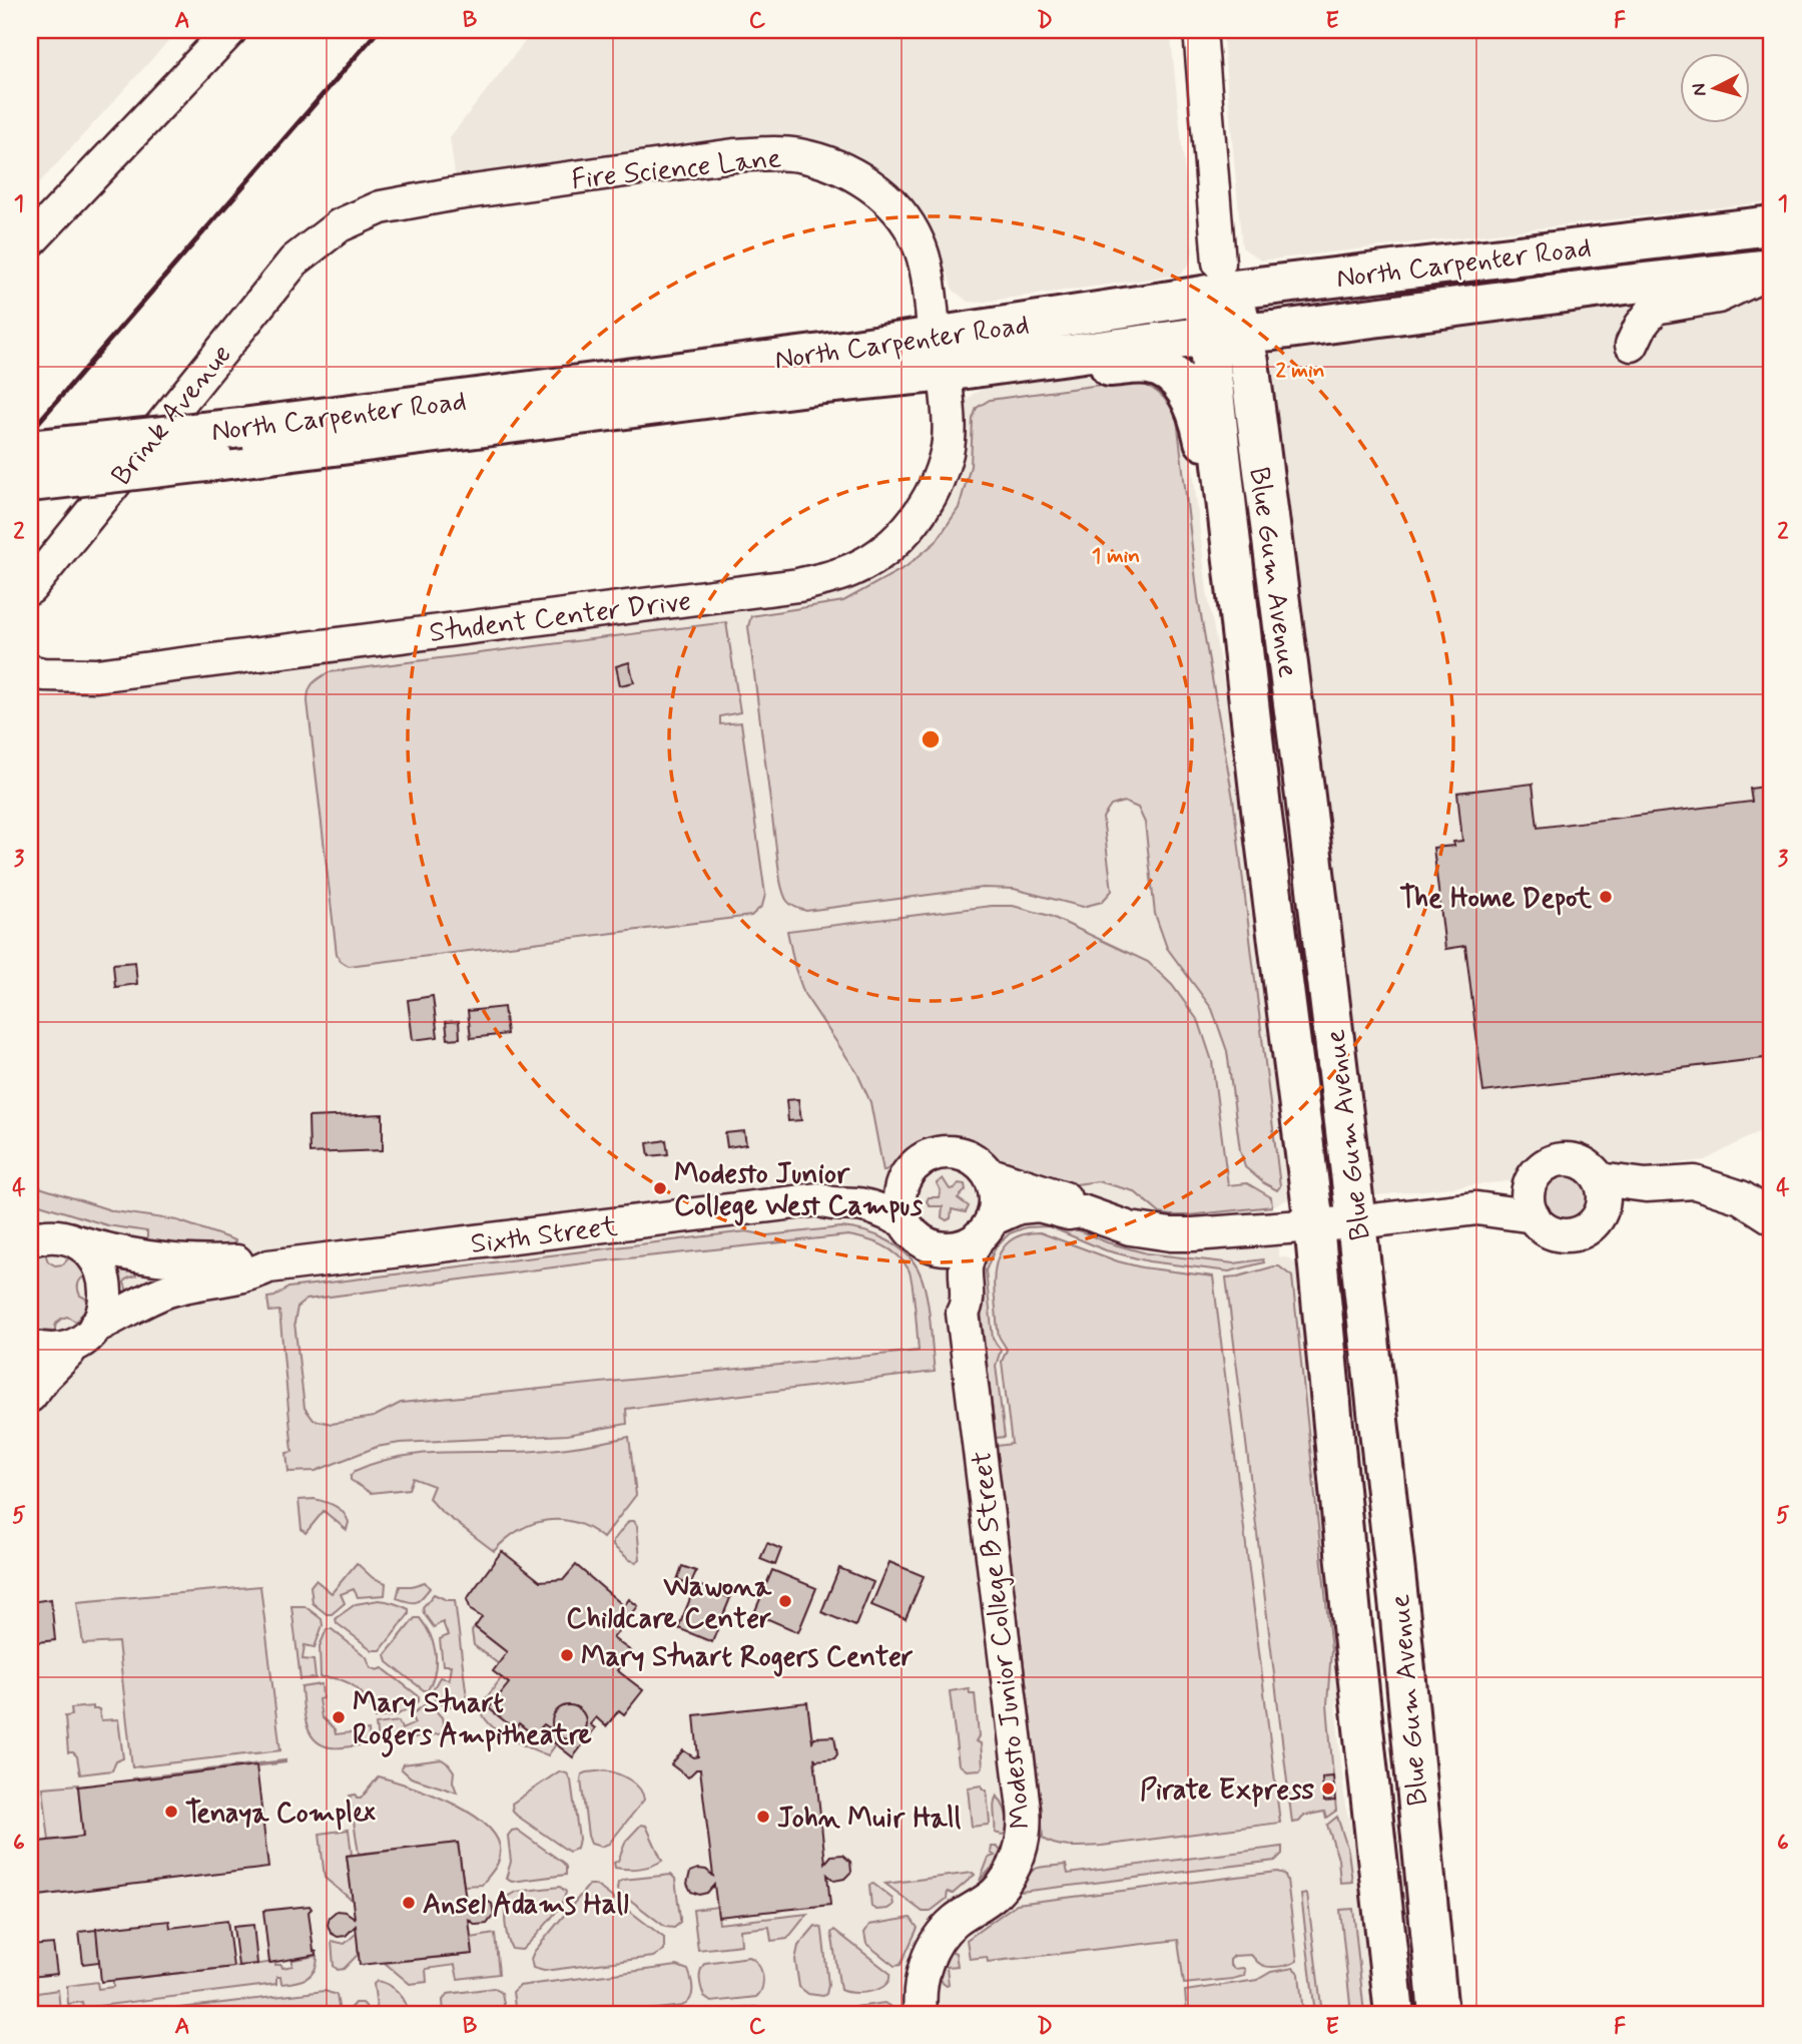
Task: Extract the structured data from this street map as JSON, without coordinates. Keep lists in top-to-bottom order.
{
  "streets": {
    "main road": ["North Carpenter Road", "Blue Gum Avenue"],
    "street": [
      "Fire Science Lane",
      "Brink Avenue",
      "Student Center Drive",
      "Sixth Street",
      "Modesto Junior College B Street"
    ]
  },
  "crossings": [
    ["Fire Science Lane", "North Carpenter Road"],
    ["Fire Science Lane", "Brink Avenue"],
    ["Fire Science Lane", "Student Center Drive"],
    ["North Carpenter Road", "Blue Gum Avenue"],
    ["North Carpenter Road", "Student Center Drive"],
    ["Sixth Street", "Modesto Junior College B Street"]
  ],
  "places": [
    "The Home Depot",
    "Modesto Junior College West Campus",
    "Wawona Childcare Center",
    "Mary Stuart Rogers Center",
    "Mary Stuart Rogers Ampitheatre",
    "Pirate Express",
    "Tenaya Complex",
    "John Muir Hall",
    "Ansel Adams Hall"
  ],
  "north": "left",
  "grid": {
    "columns": [
      "A",
      "B",
      "C",
      "D",
      "E",
      "F"
    ],
    "rows": [
      "1",
      "2",
      "3",
      "4",
      "5",
      "6"
    ]
  },
  "rings": ["2 min", "1 min"]
}
